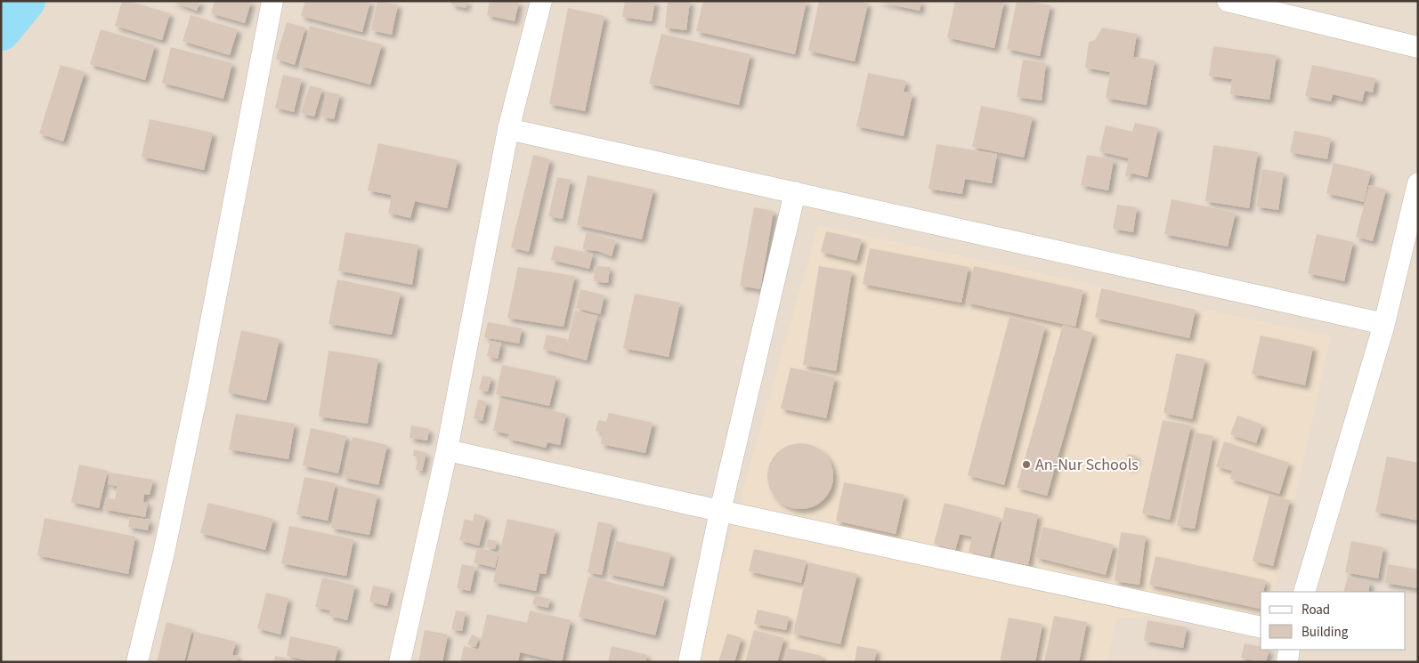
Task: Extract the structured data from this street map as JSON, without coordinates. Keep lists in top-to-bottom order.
{
  "places": ["An-Nur Schools"],
  "legend": ["Road", "Building"]
}
